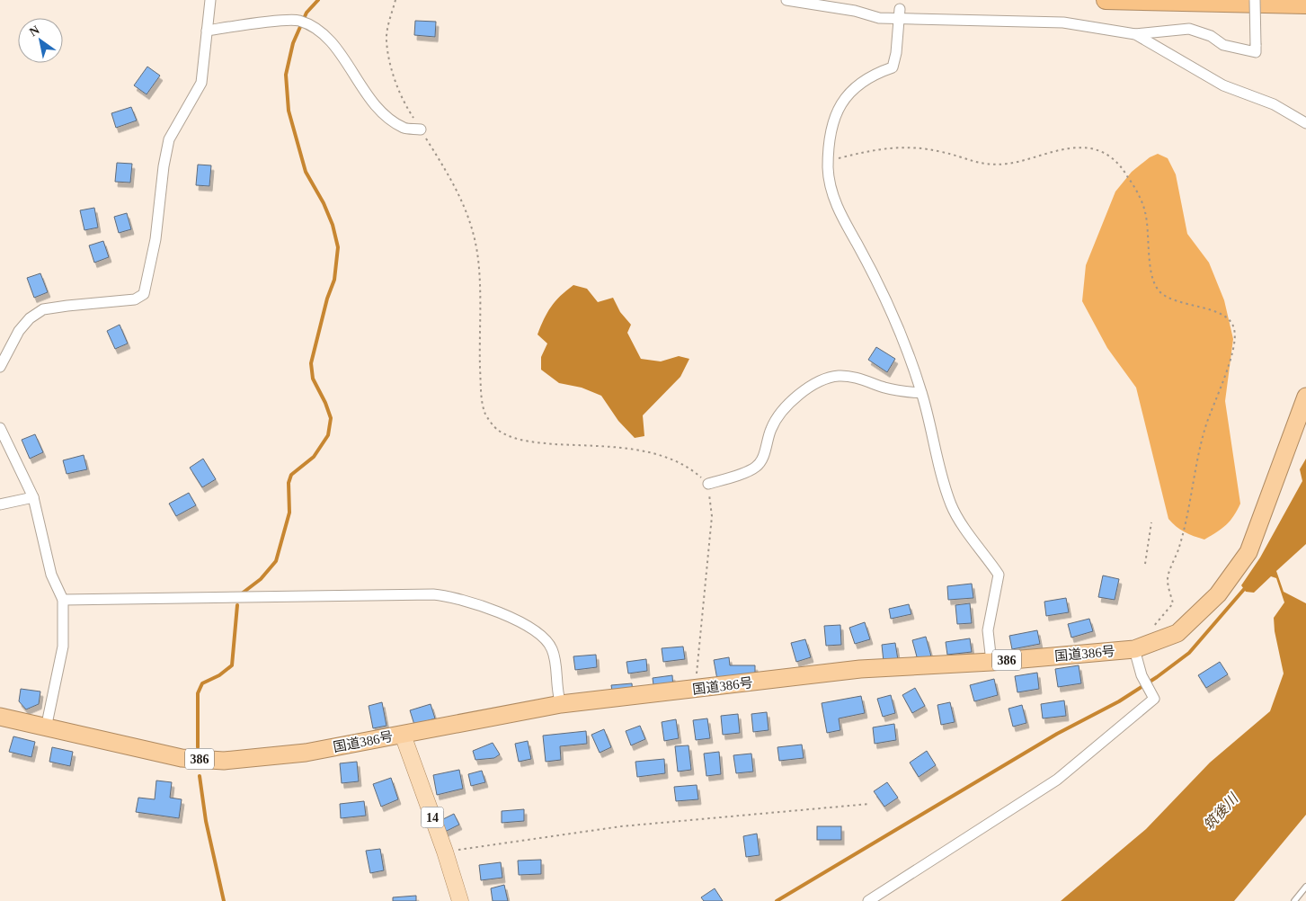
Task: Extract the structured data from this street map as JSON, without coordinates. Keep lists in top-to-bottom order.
{
  "streets": {
    "highway": ["国道386号", "386"],
    "main road": ["14"]
  },
  "crossings": [
    ["国道386号", "14"]
  ],
  "water": ["筑後川"],
  "north": "top left"
}
